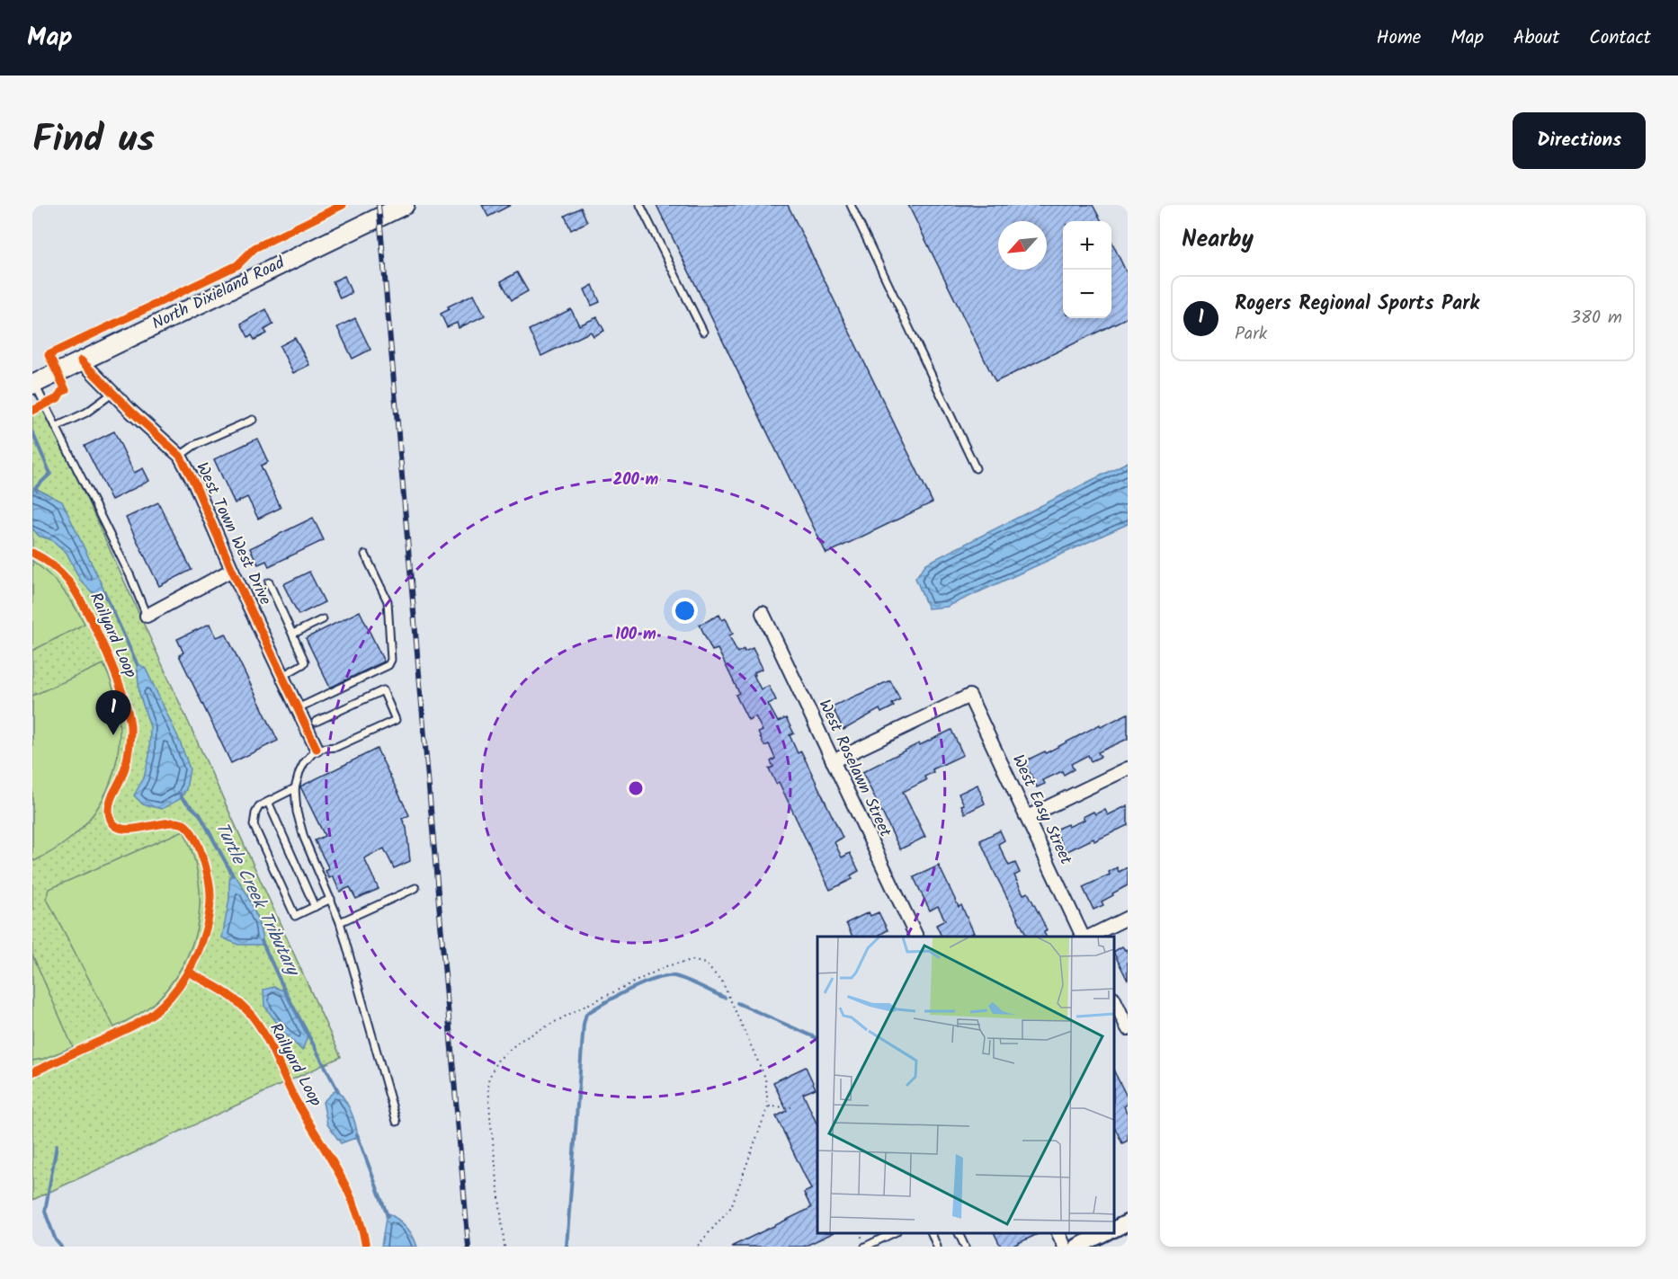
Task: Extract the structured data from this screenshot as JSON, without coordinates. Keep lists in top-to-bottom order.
{
  "streets": {
    "main road": ["North Dixieland Road"],
    "street": ["West Town West Drive", "West Roselawn Street", "West Easy Street"],
    "cycle path": ["Railyard Loop"]
  },
  "crossings": [
    ["North Dixieland Road", "West Town West Drive"],
    ["West Roselawn Street", "West Easy Street"]
  ],
  "water": ["Turtle Creek Tributary"],
  "north": "bottom left",
  "page": {
    "header": "Map",
    "nav": [
      "Home",
      "Map",
      "About",
      "Contact"
    ],
    "title": "Find us",
    "buttons": "Directions",
    "heading": "Nearby",
    "map_buttons": ["+", "−"],
    "list": [
      {
        "mark": "1",
        "name": "Rogers Regional Sports Park",
        "note": "Park",
        "value": "380 m"
      }
    ],
    "pins": "1"
  },
  "rings": ["200 m", "100 m"]
}
